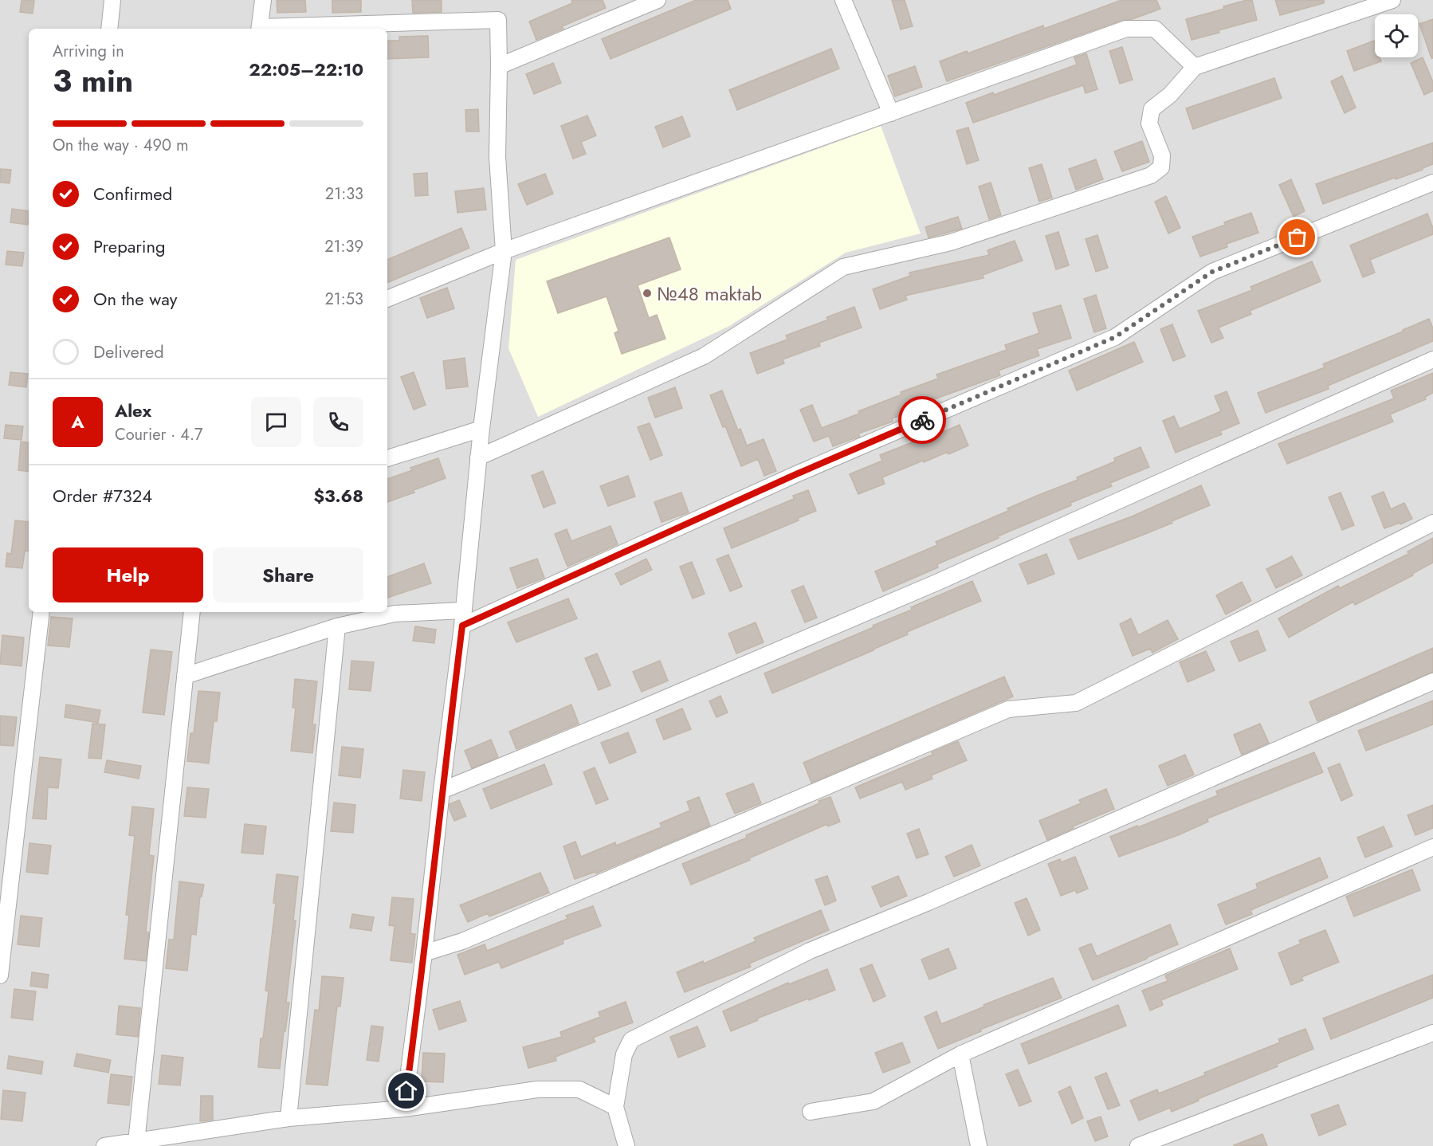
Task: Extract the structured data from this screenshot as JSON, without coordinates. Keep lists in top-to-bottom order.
{
  "places": ["№48 maktab"],
  "page": {
    "heading": ["3 min", "Arriving in", "22:05–22:10"],
    "panel": [
      "Alex",
      "Courier · 4.7",
      "Order #7324",
      "$3.68"
    ],
    "bar": "On the way · 490 m",
    "list": [
      ["Confirmed", "21:33"],
      ["Preparing", "21:39"],
      ["On the way", "21:53"],
      "Delivered"
    ],
    "round": "A",
    "buttons": ["Help", "Share"]
  }
}
